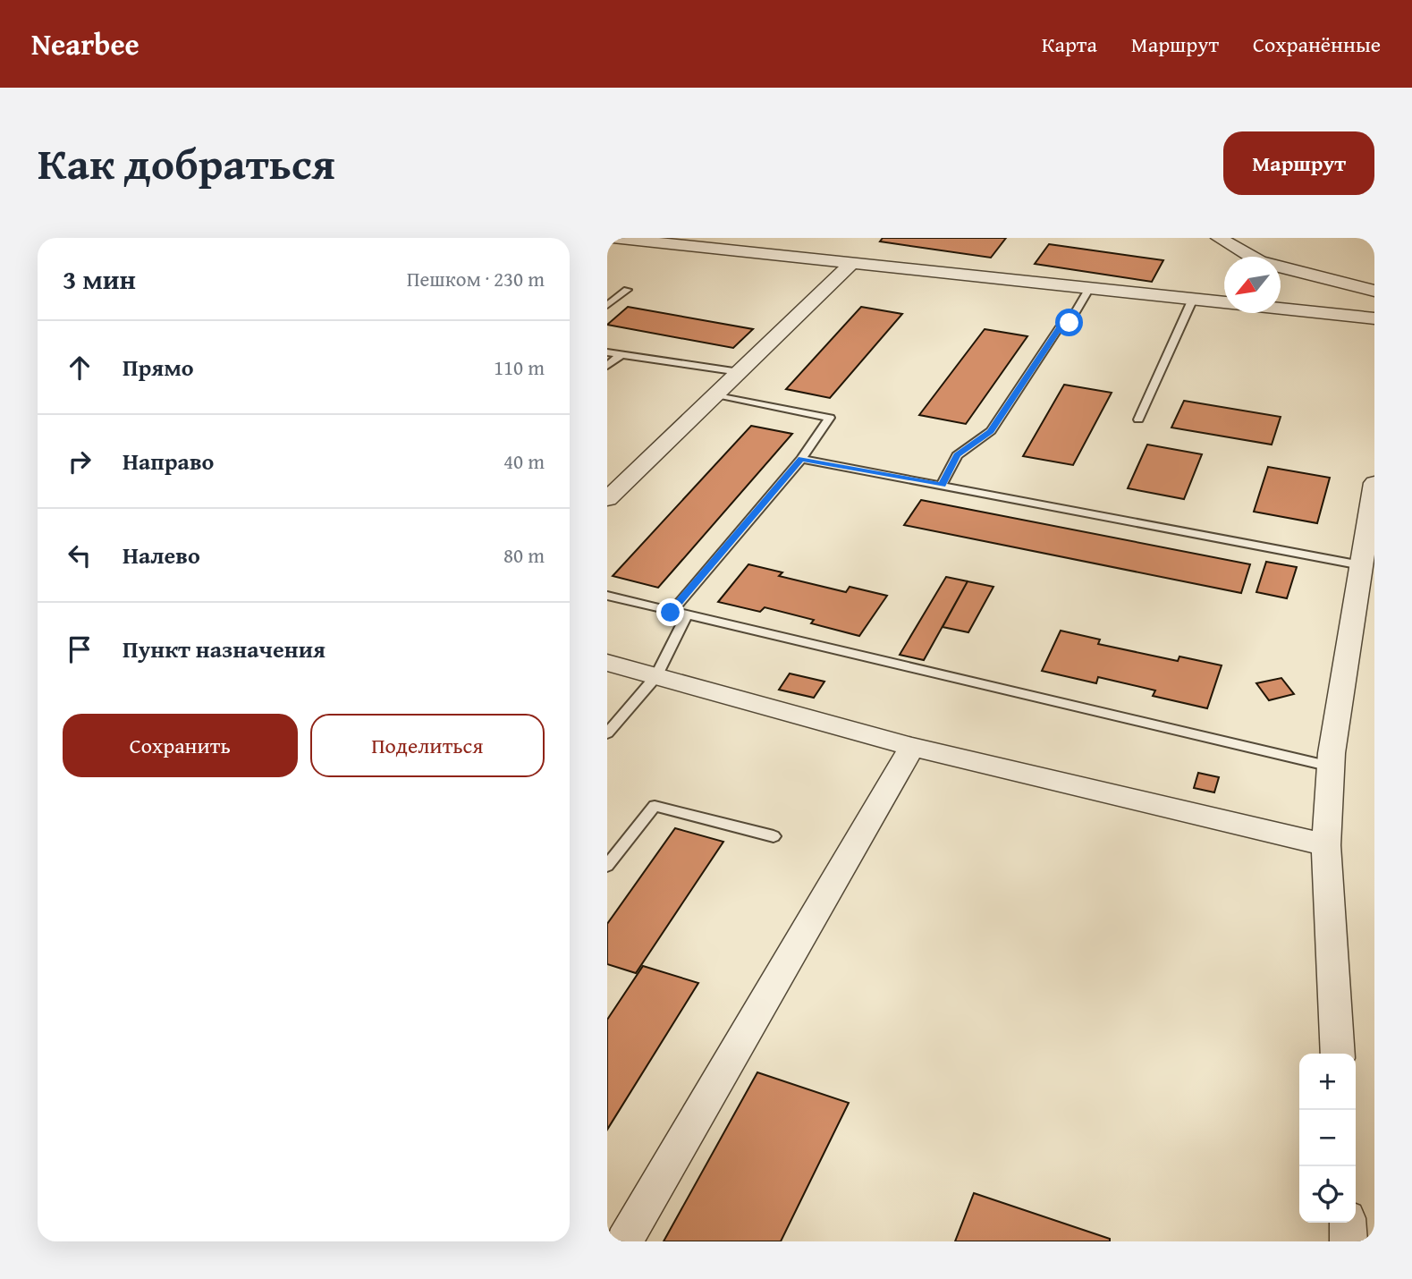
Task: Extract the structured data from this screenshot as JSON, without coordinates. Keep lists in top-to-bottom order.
{
  "north": "bottom left",
  "page": {
    "header": "Nearbee",
    "nav": ["Карта", "Маршрут", "Сохранённые"],
    "title": "Как добраться",
    "buttons": [
      "Маршрут",
      ["Сохранить", "Поделиться"]
    ],
    "heading": ["3 мин", "Пешком · 230 m"],
    "list": [
      ["Прямо", "110 m"],
      ["Направо", "40 m"],
      ["Налево", "80 m"],
      "Пункт назначения"
    ],
    "map_buttons": ["+", "−"]
  }
}
